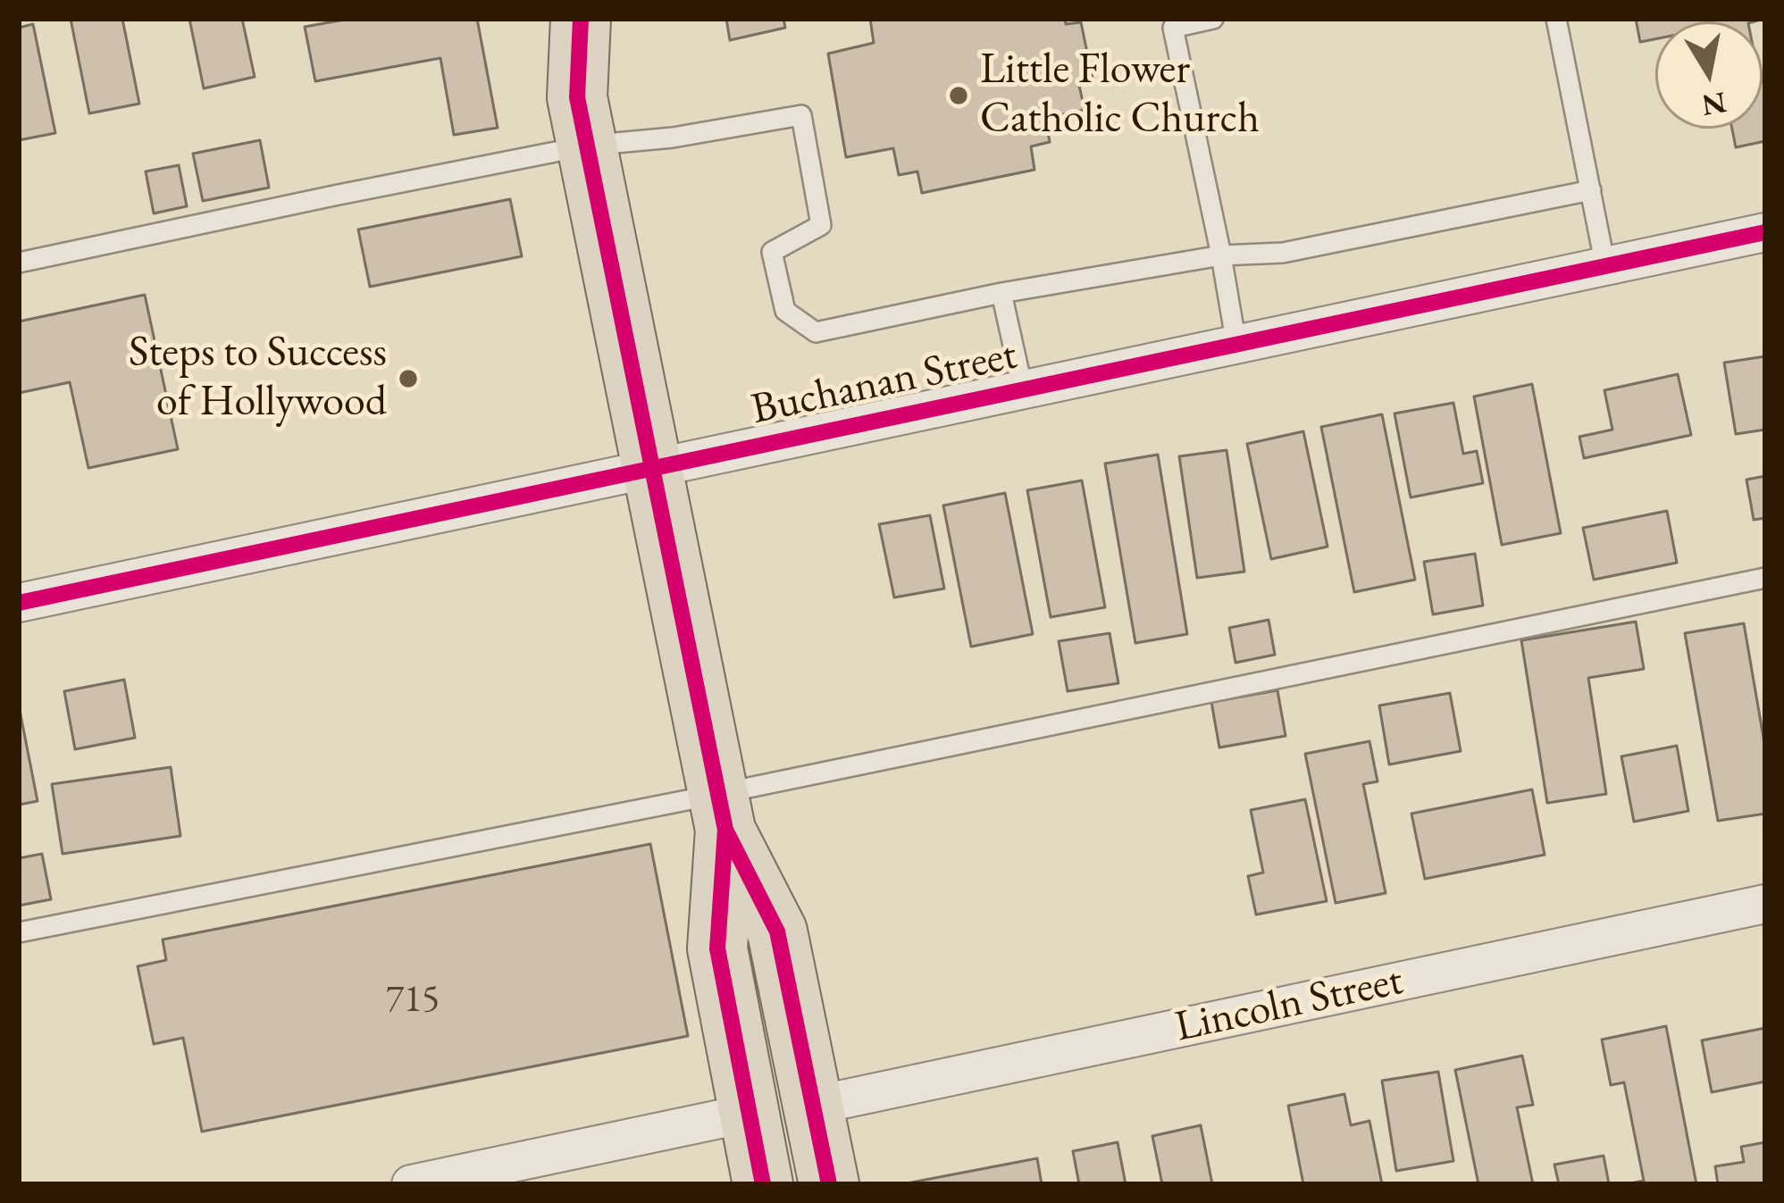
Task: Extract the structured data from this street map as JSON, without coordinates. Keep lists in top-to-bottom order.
{
  "streets": {
    "street": ["Buchanan Street", "Lincoln Street"]
  },
  "places": ["Little Flower Catholic Church", "Steps to Success of Hollywood"],
  "house_numbers": ["715"],
  "north": "bottom"
}
